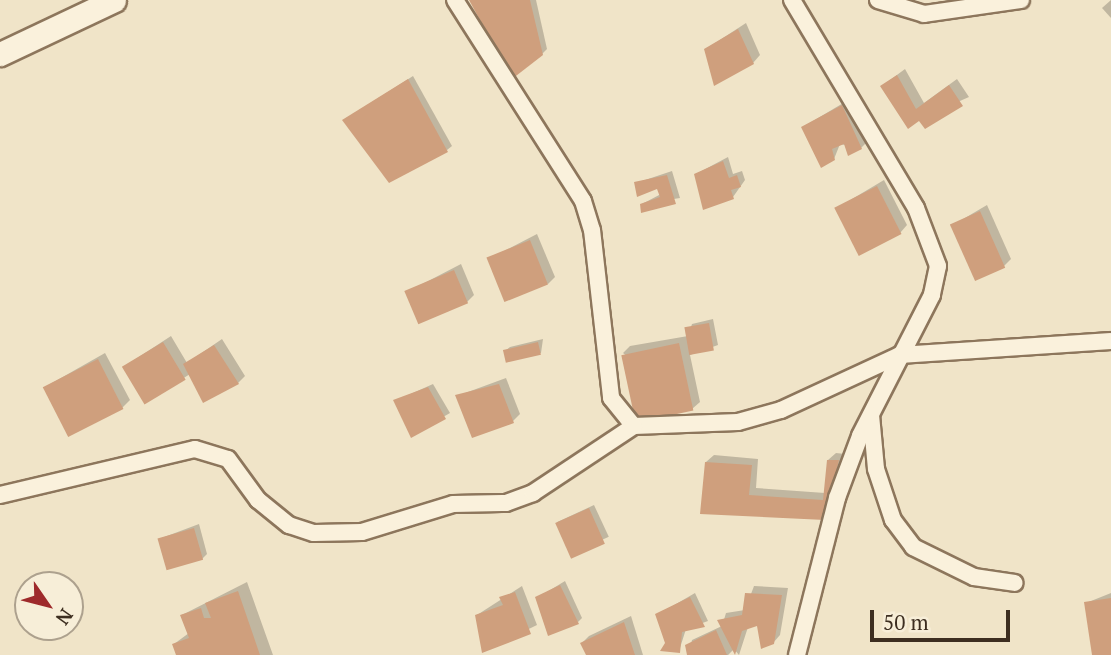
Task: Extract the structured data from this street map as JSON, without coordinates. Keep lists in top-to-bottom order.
{
  "scale_bar": "50 m",
  "north": "bottom right"
}
